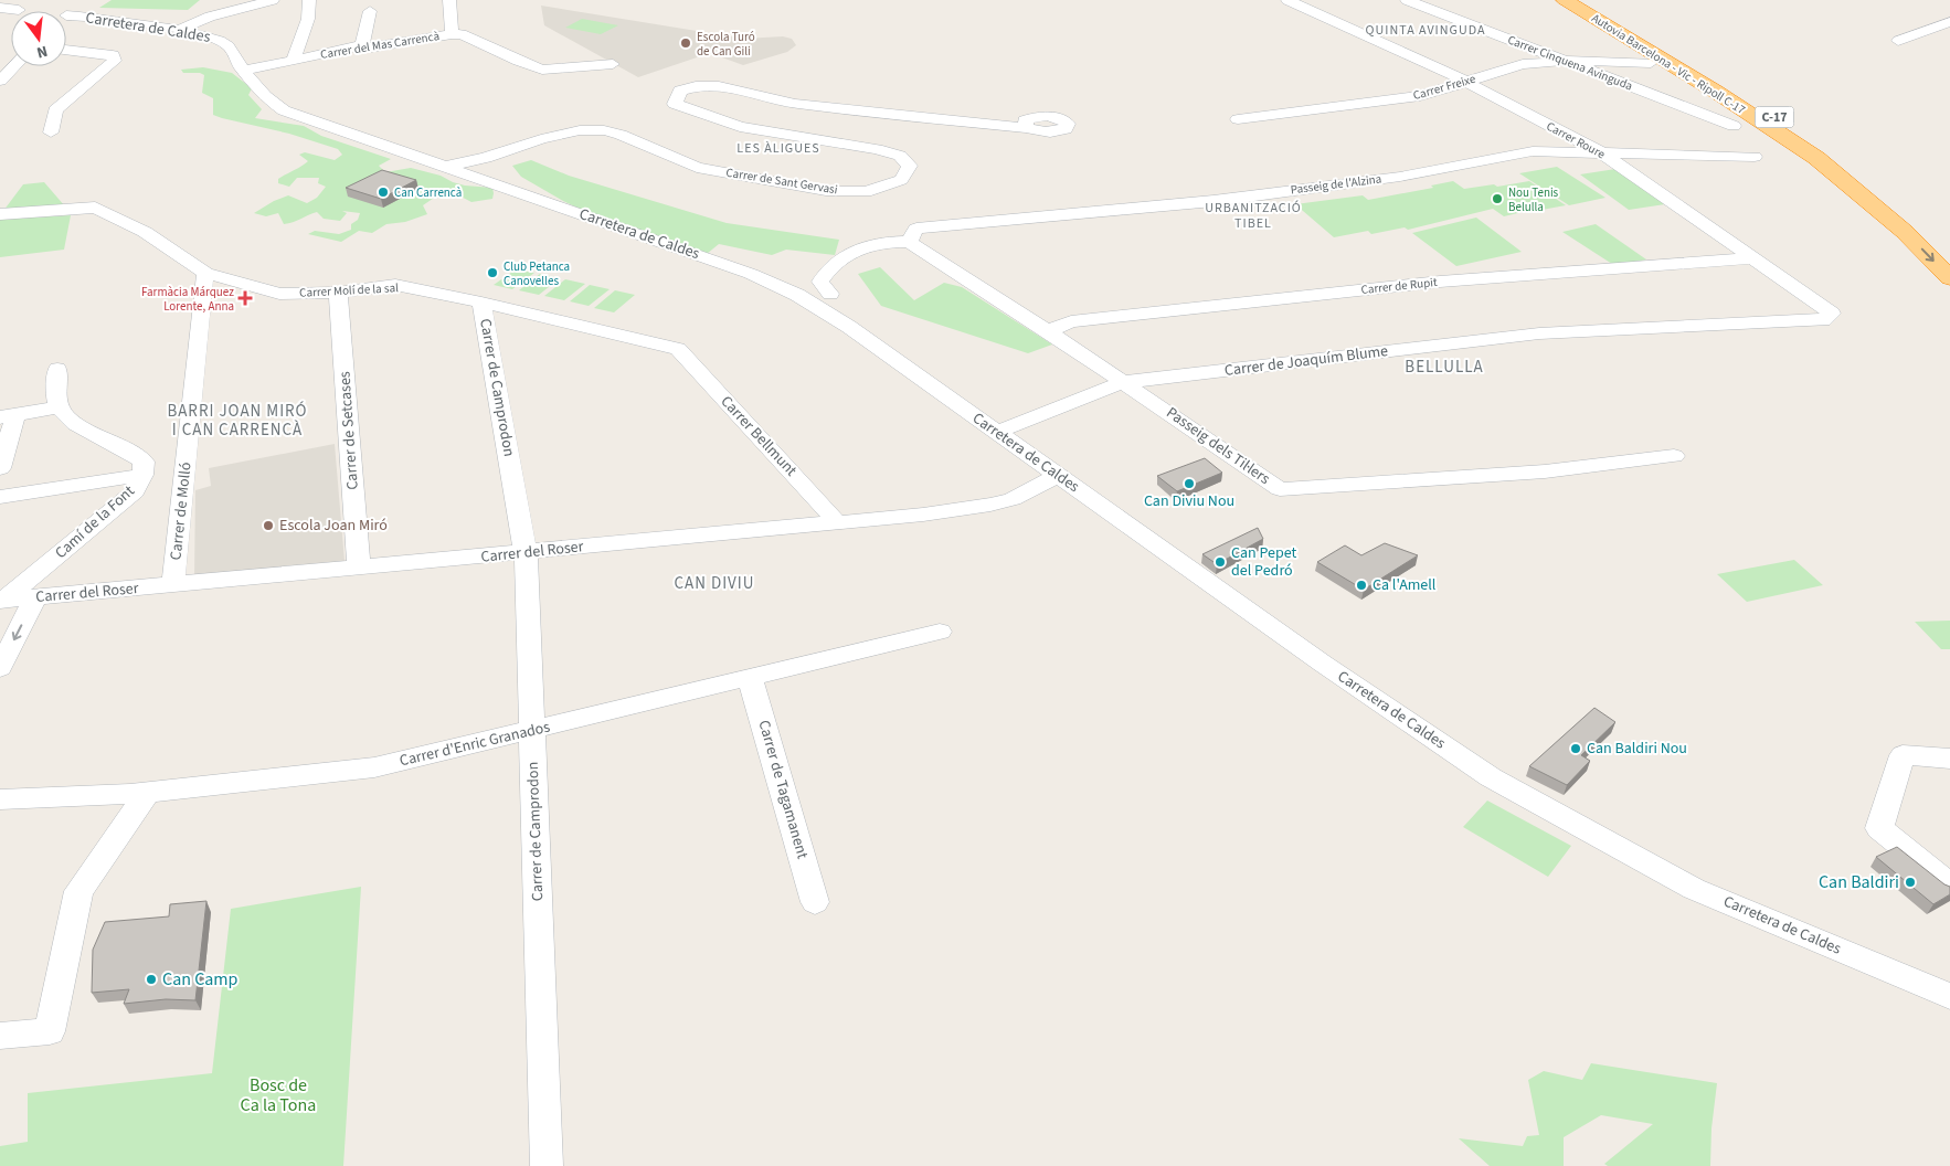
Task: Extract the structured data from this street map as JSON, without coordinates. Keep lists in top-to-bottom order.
{
  "streets": {
    "highway": ["Autovia Barcelona - Vic - Ripoll C-17", "C-17"],
    "street": [
      "Carretera de Caldes",
      "Carrer del Mas Carrencà",
      "Carrer Cinquena Avinguda",
      "Carrer Freixe",
      "Carrer Roure",
      "Carrer de Sant Gervasi",
      "Passeig de l'Alzina",
      "Carrer de Rupit",
      "Carrer Molí de la sal",
      "Carrer de Joaquím Blume",
      "Carrer de Camprodon",
      "Carrer de Setcases",
      "Carrer Bellmunt",
      "Passeig dels Til·lers",
      "Carrer de Molló",
      "Camí de la Font",
      "Carrer del Roser",
      "Carrer d'Enric Granados",
      "Carrer de Tagamanent"
    ]
  },
  "crossings": [
    ["Carretera de Caldes", "Carrer del Mas Carrencà"],
    ["Carretera de Caldes", "Carrer de Sant Gervasi"],
    ["Carretera de Caldes", "Carrer de Joaquím Blume"],
    ["Carretera de Caldes", "Carrer del Roser"],
    ["Carrer Cinquena Avinguda", "Carrer Freixe"],
    ["Carrer Freixe", "Carrer Roure"],
    ["Carrer Roure", "Passeig de l'Alzina"],
    ["Carrer Roure", "Carrer de Rupit"],
    ["Carrer Roure", "Carrer de Joaquím Blume"],
    ["Passeig de l'Alzina", "Passeig dels Til·lers"],
    ["Carrer de Rupit", "Passeig dels Til·lers"],
    ["Carrer Molí de la sal", "Carrer de Camprodon"],
    ["Carrer Molí de la sal", "Carrer de Setcases"],
    ["Carrer Molí de la sal", "Carrer Bellmunt"],
    ["Carrer Molí de la sal", "Carrer de Molló"],
    ["Carrer de Joaquím Blume", "Passeig dels Til·lers"],
    ["Carrer de Camprodon", "Carrer del Roser"],
    ["Carrer de Camprodon", "Carrer d'Enric Granados"],
    ["Carrer de Setcases", "Carrer del Roser"],
    ["Carrer Bellmunt", "Carrer del Roser"],
    ["Carrer de Molló", "Carrer del Roser"],
    ["Camí de la Font", "Carrer del Roser"],
    ["Carrer d'Enric Granados", "Carrer de Tagamanent"]
  ],
  "districts": [
    "QUINTA AVINGUDA",
    "LES ÀLIGUES",
    "URBANITZACIÓ TIBEL",
    "BELLULLA",
    "BARRI JOAN MIRÓ I CAN CARRENCÀ",
    "CAN DIVIU"
  ],
  "parks": ["Bosc de Ca la Tona"],
  "places": {
    "other": [
      "Escola Turó de Can Gili",
      "Can Carrencà",
      "Nou Tenis Belulla",
      "Club Petanca Canovelles",
      "Can Diviu Nou",
      "Escola Joan Miró",
      "Can Pepet del Pedró",
      "Ca l'Amell",
      "Can Baldiri Nou",
      "Can Baldiri",
      "Can Camp"
    ],
    "health": ["Farmàcia Márquez Lorente, Anna"]
  },
  "north": "bottom"
}
